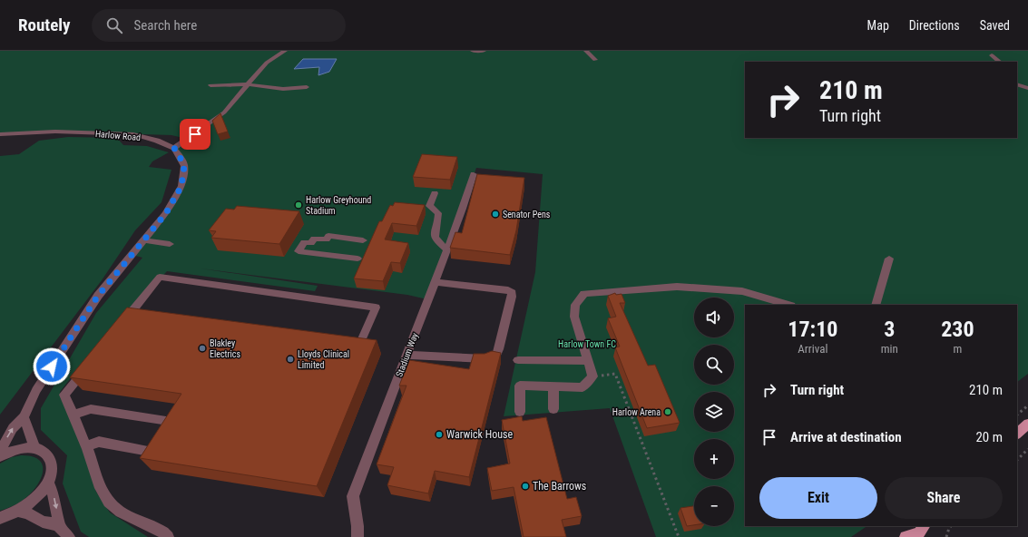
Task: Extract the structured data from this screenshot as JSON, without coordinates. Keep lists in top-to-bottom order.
{
  "streets": {
    "street": ["Harlow Road", "Stadium Way"]
  },
  "parks": ["Harlow Town FC"],
  "places": [
    "Harlow Greyhound Stadium",
    "Senator Pens",
    "Blakley Electrics",
    "Lloyds Clinical Limited",
    "Harlow Arena",
    "Warwick House",
    "The Barrows"
  ],
  "page": {
    "header": "Routely",
    "search": "Search here",
    "nav": ["Map", "Directions", "Saved"],
    "turn": ["210 m", "Turn right"],
    "map_buttons": ["+", "−"],
    "eta": [
      "17:10",
      "Arrival",
      "3",
      "min",
      "230",
      "m"
    ],
    "list": [
      {
        "name": "Turn right",
        "value": "210 m"
      },
      {
        "name": "Arrive at destination",
        "value": "20 m"
      }
    ],
    "buttons": ["Exit", "Share"]
  }
}
